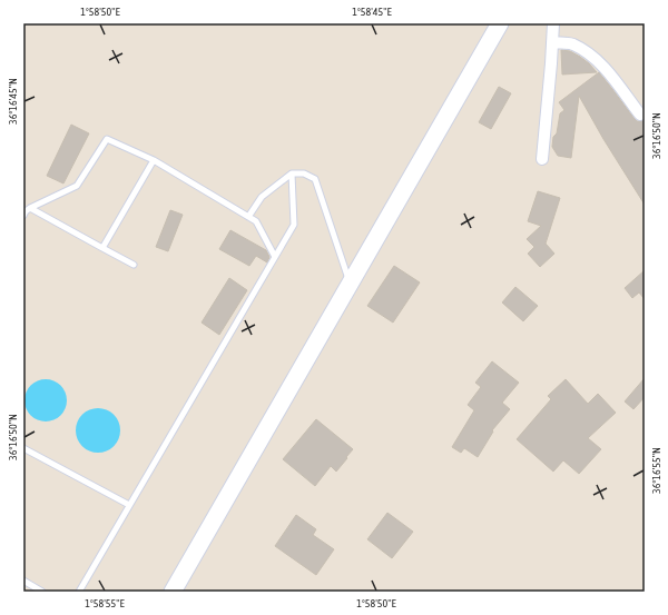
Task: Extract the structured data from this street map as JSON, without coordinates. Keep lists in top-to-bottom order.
{
  "coordinates": [
    "1°58'50\"E",
    "1°58'45\"E",
    "36°16'45\"N",
    "36°16'50\"N",
    "36°16'55\"N",
    "1°58'55\"E"
  ]
}
